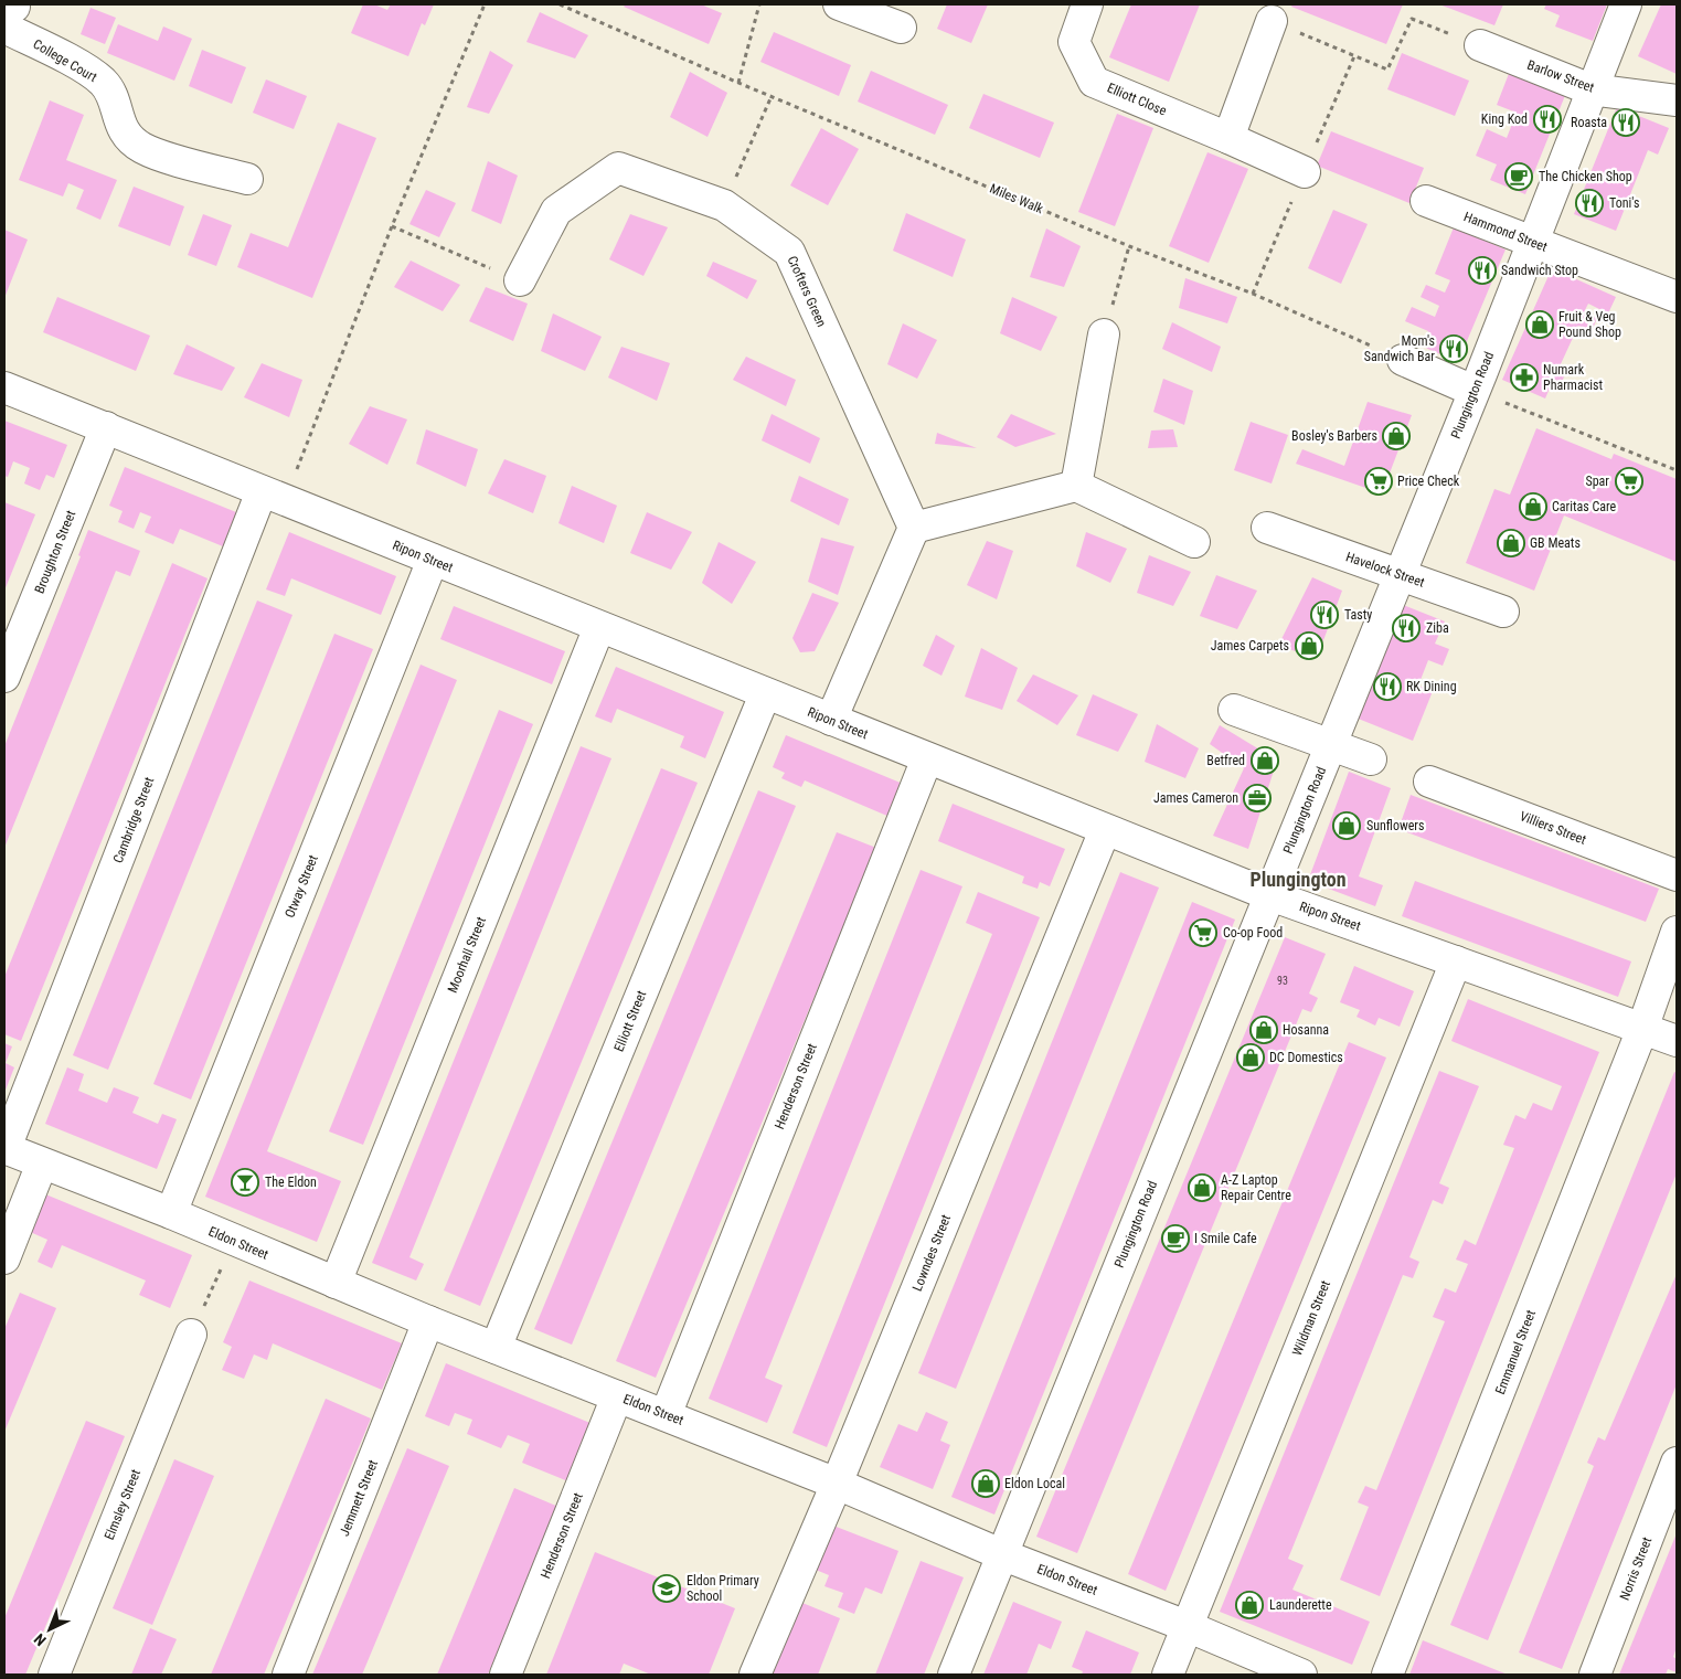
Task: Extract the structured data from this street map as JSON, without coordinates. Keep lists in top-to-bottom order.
{
  "streets": {
    "street": [
      "College Court",
      "Barlow Street",
      "Elliott Close",
      "Hammond Street",
      "Crofters Green",
      "Plungington Road",
      "Broughton Street",
      "Ripon Street",
      "Havelock Street",
      "Cambridge Street",
      "Villiers Street",
      "Otway Street",
      "Moorhall Street",
      "Elliott Street",
      "Henderson Street",
      "Eldon Street",
      "Lowndes Street",
      "Wildman Street",
      "Emmanuel Street",
      "Jemmett Street",
      "Elmsley Street",
      "Norris Street"
    ],
    "path": ["Miles Walk"]
  },
  "crossings": [
    ["Barlow Street", "Plungington Road"],
    ["Hammond Street", "Plungington Road"],
    ["Plungington Road", "Ripon Street"],
    ["Plungington Road", "Havelock Street"],
    ["Plungington Road", "Eldon Street"],
    ["Broughton Street", "Ripon Street"],
    ["Ripon Street", "Cambridge Street"],
    ["Ripon Street", "Otway Street"],
    ["Ripon Street", "Moorhall Street"],
    ["Ripon Street", "Elliott Street"],
    ["Ripon Street", "Henderson Street"],
    ["Ripon Street", "Lowndes Street"],
    ["Ripon Street", "Wildman Street"],
    ["Ripon Street", "Emmanuel Street"],
    ["Cambridge Street", "Eldon Street"],
    ["Otway Street", "Eldon Street"],
    ["Moorhall Street", "Eldon Street"],
    ["Elliott Street", "Eldon Street"],
    ["Henderson Street", "Eldon Street"],
    ["Eldon Street", "Lowndes Street"],
    ["Eldon Street", "Wildman Street"],
    ["Eldon Street", "Jemmett Street"]
  ],
  "districts": ["Plungington"],
  "places": {
    "restaurant": [
      "King Kod",
      "Roasta",
      "Toni's",
      "Sandwich Stop",
      "Mom's Sandwich Bar",
      "Tasty",
      "Ziba",
      "RK Dining"
    ],
    "cafe": ["The Chicken Shop", "I Smile Cafe"],
    "shop": [
      "Fruit & Veg Pound Shop",
      "Bosley's Barbers",
      "Caritas Care",
      "GB Meats",
      "James Carpets",
      "Betfred",
      "Sunflowers",
      "Hosanna",
      "DC Domestics",
      "A-Z Laptop Repair Centre",
      "Eldon Local",
      "Launderette"
    ],
    "pharmacy": ["Numark Pharmacist"],
    "supermarket": ["Price Check", "Spar", "Co-op Food"],
    "office": ["James Cameron"],
    "bar": ["The Eldon"],
    "school or university": ["Eldon Primary School"]
  },
  "house_numbers": ["93"],
  "north": "bottom left"
}
